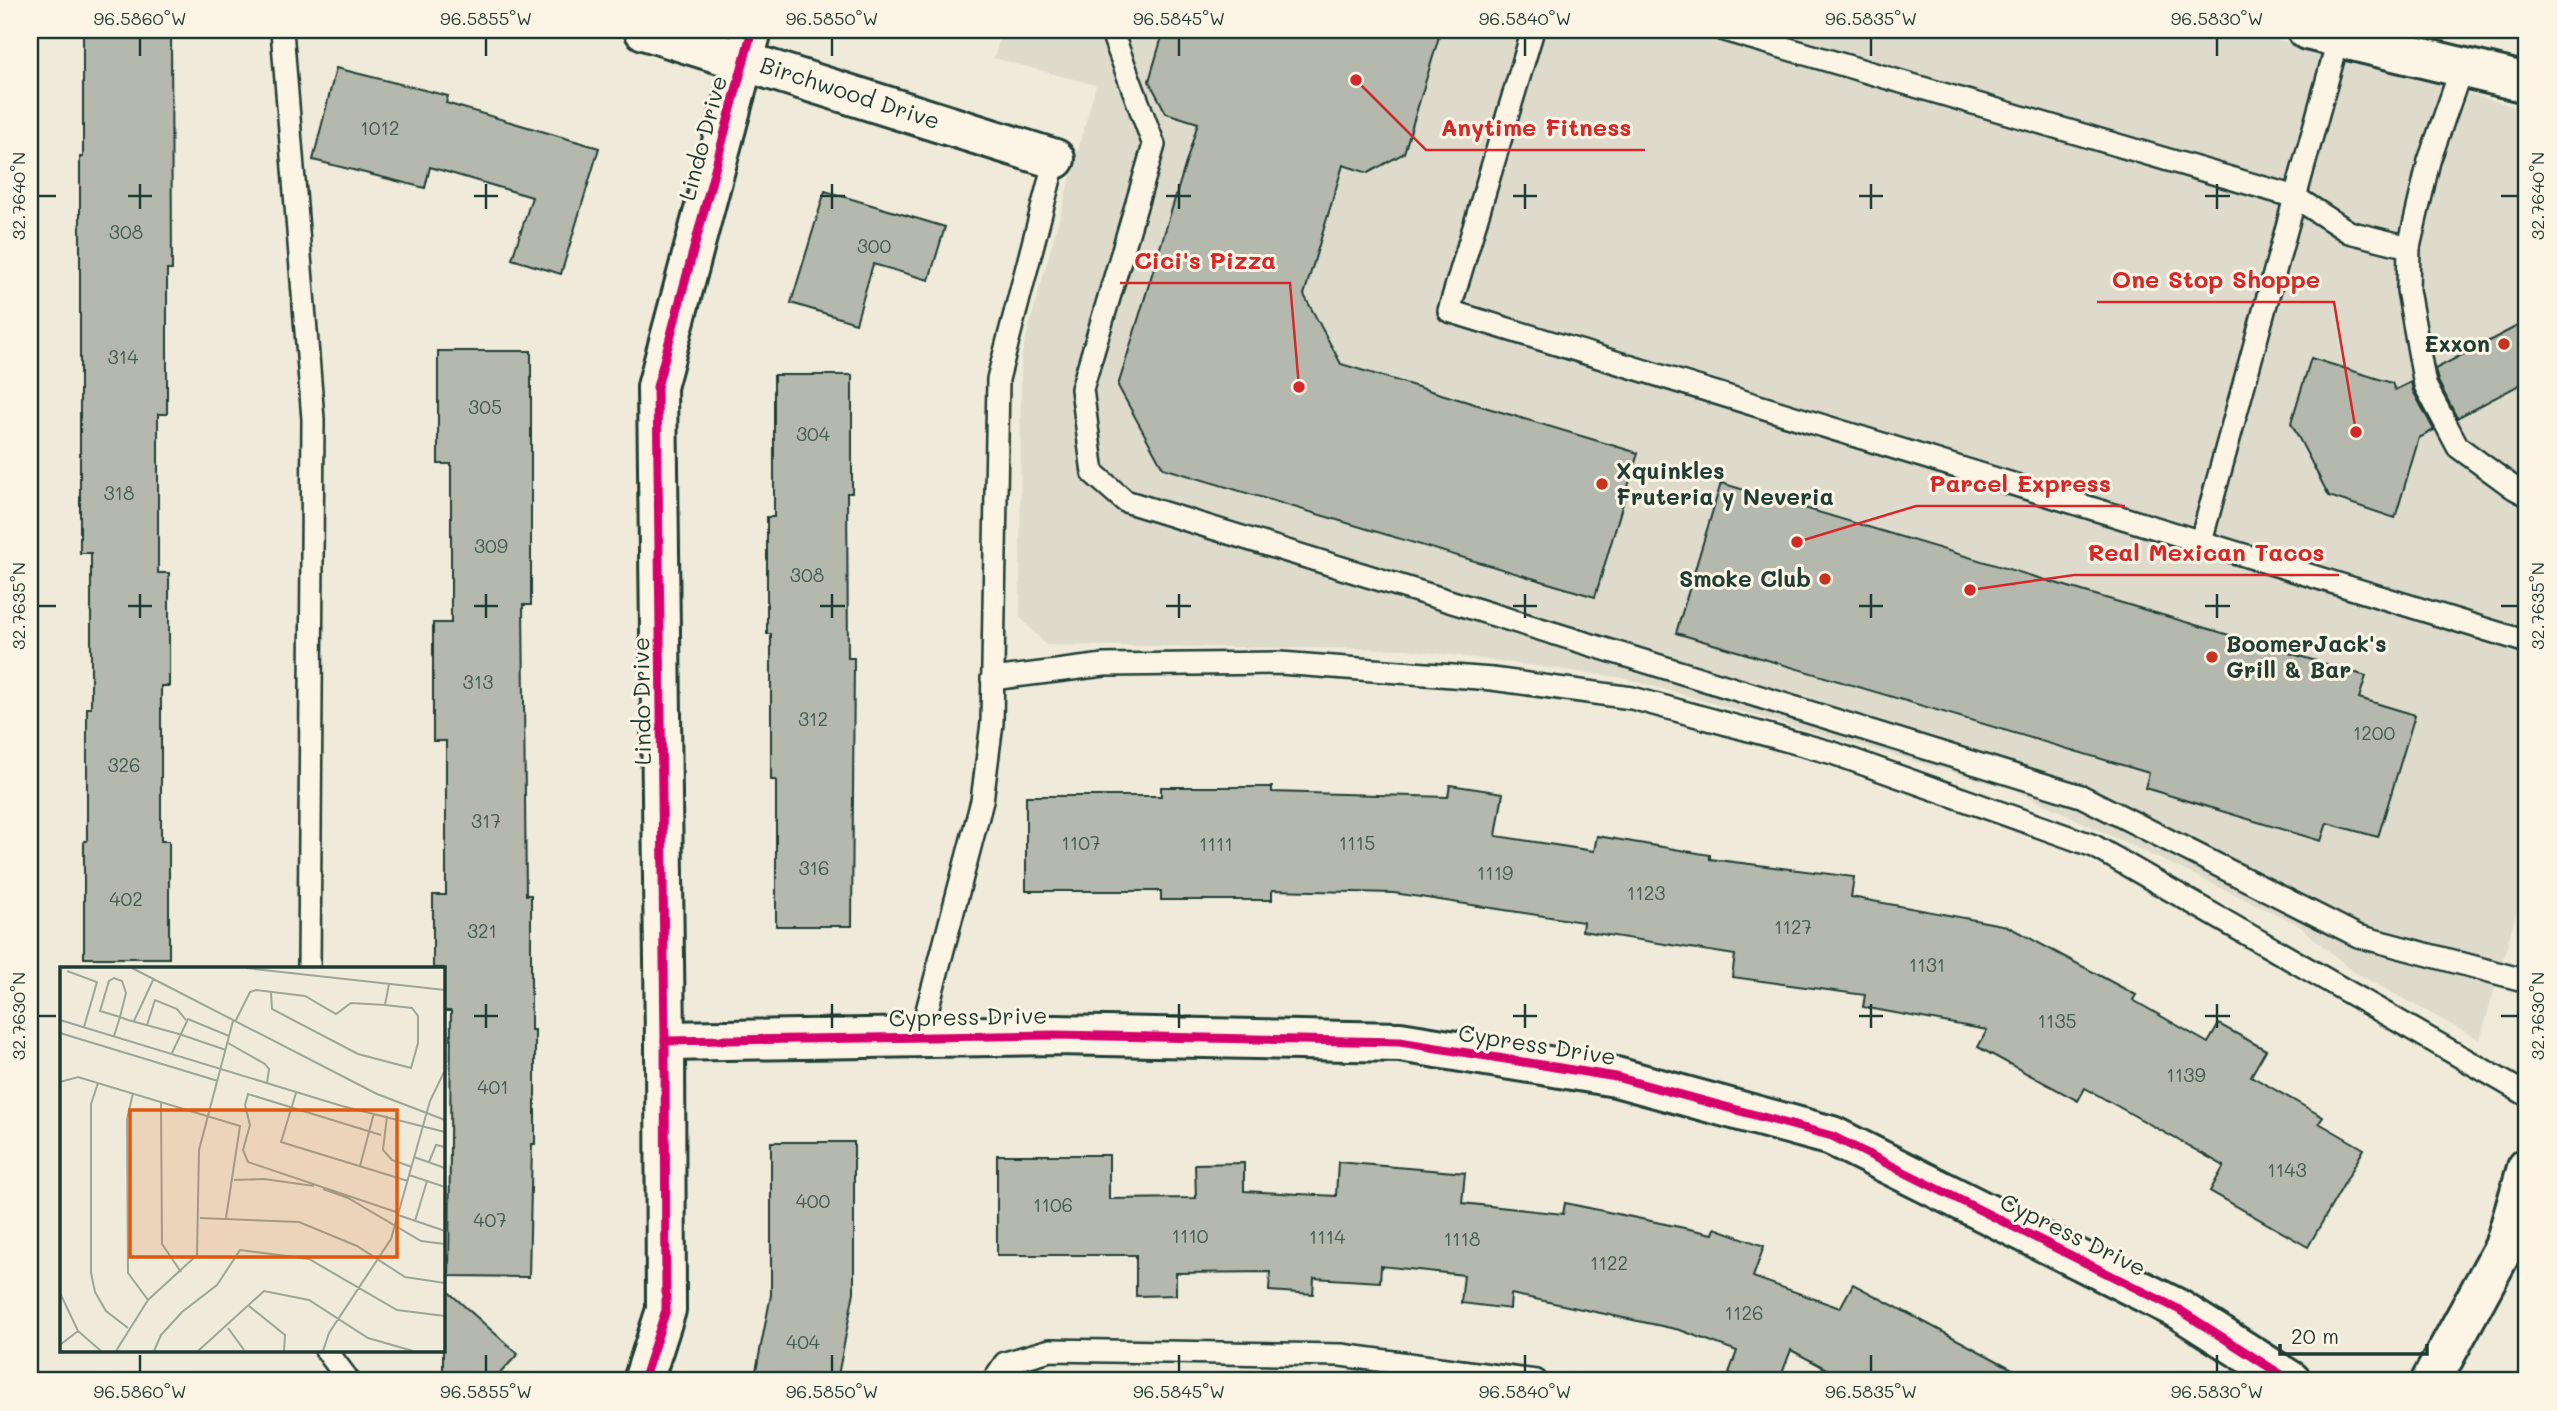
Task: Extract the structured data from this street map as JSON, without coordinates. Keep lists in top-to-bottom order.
{
  "streets": {
    "street": ["Birchwood Drive", "Lindo Drive", "Cypress Drive"]
  },
  "crossings": [
    ["Birchwood Drive", "Lindo Drive"],
    ["Lindo Drive", "Cypress Drive"]
  ],
  "places": [
    "Anytime Fitness",
    "Exxon",
    "Cici's Pizza",
    "One Stop Shoppe",
    "Xquinkles Fruteria y Neveria",
    "Parcel Express",
    "Smoke Club",
    "Real Mexican Tacos",
    "BoomerJack's Grill & Bar"
  ],
  "house_numbers": [
    "1012",
    "308",
    "300",
    "314",
    "305",
    "304",
    "318",
    "309",
    "308",
    "313",
    "312",
    "1200",
    "326",
    "317",
    "1107",
    "1115",
    "1111",
    "316",
    "1119",
    "1123",
    "402",
    "1127",
    "321",
    "1131",
    "1135",
    "1139",
    "401",
    "1143",
    "400",
    "1106",
    "407",
    "1110",
    "1114",
    "1118",
    "1122",
    "1126",
    "404"
  ],
  "scale_bar": "20 m",
  "coordinates": [
    "96.5860°W",
    "96.5855°W",
    "96.5850°W",
    "96.5845°W",
    "96.5840°W",
    "96.5835°W",
    "96.5830°W",
    "32.7640°N",
    "32.7635°N",
    "32.7630°N"
  ]
}
